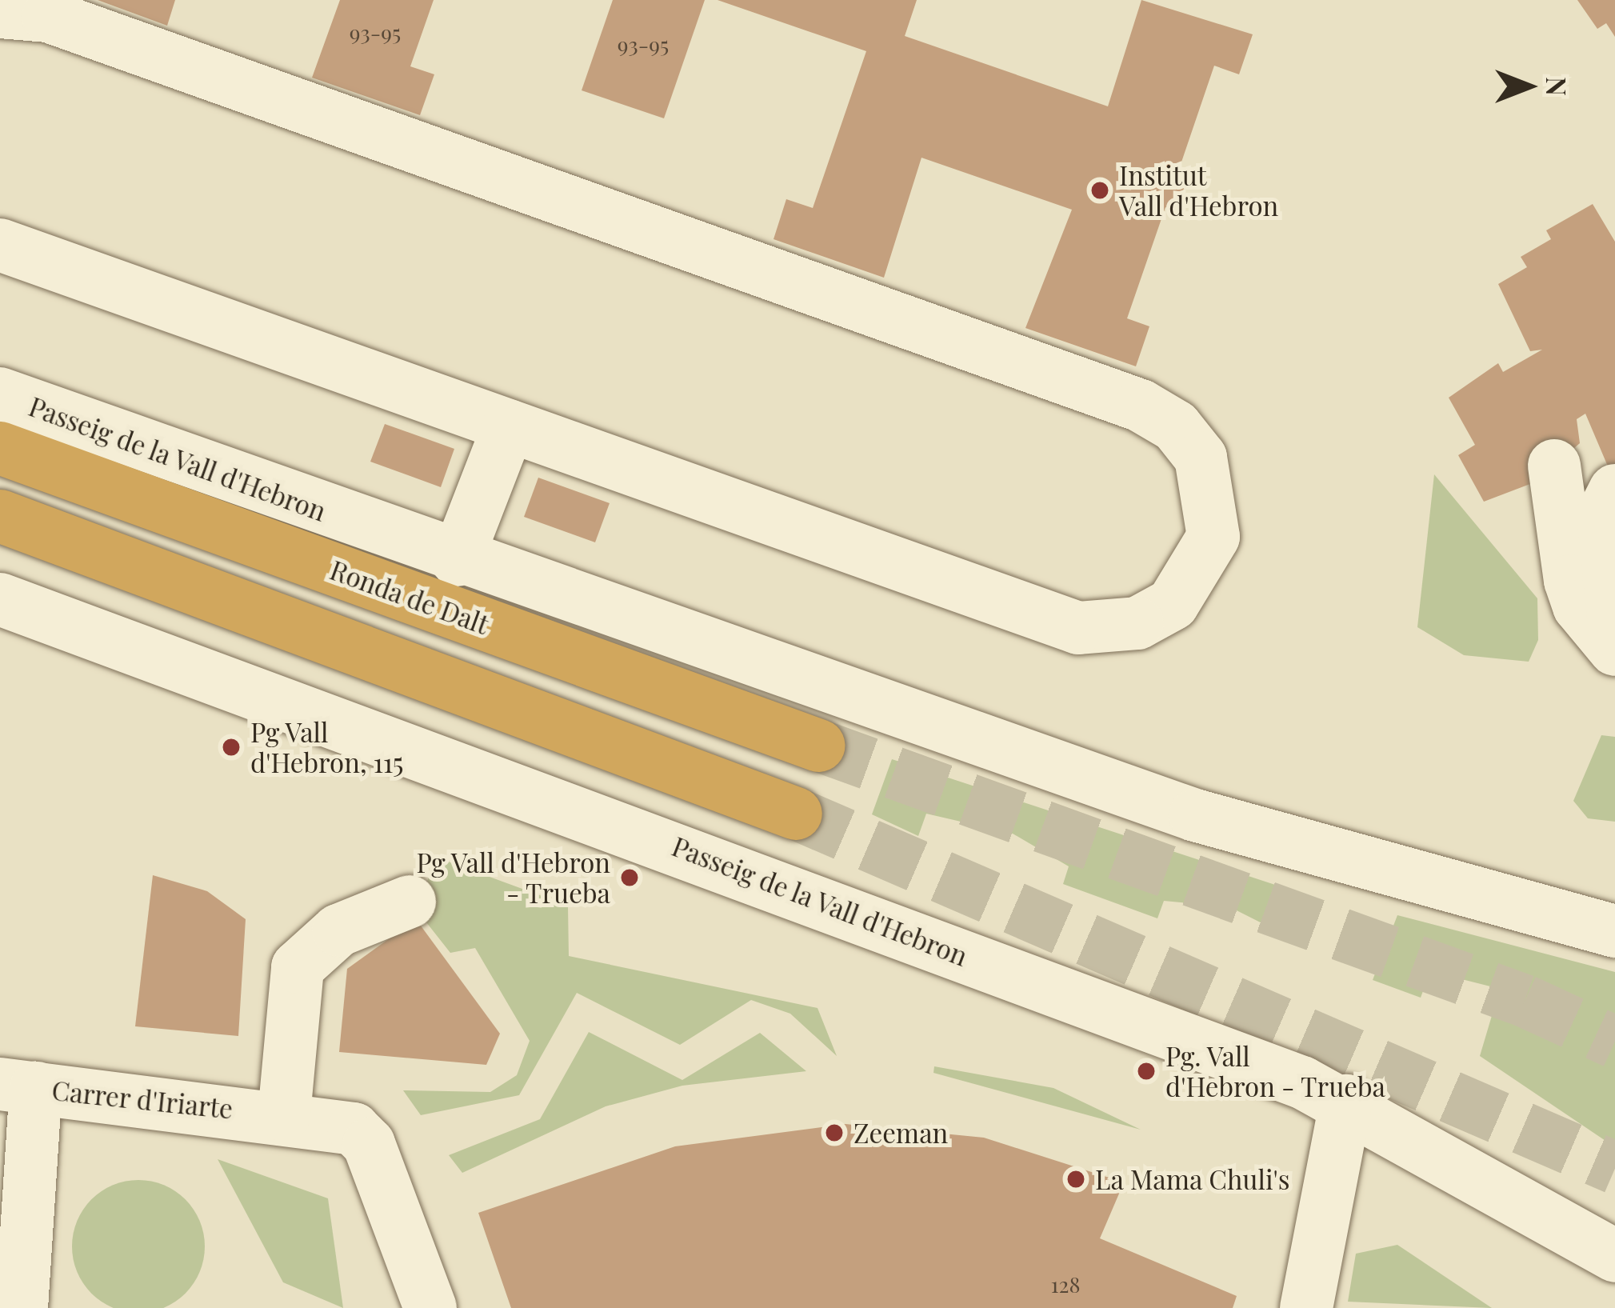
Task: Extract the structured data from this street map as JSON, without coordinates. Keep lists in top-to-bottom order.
{
  "streets": {
    "highway": ["Ronda de Dalt"],
    "street": ["Passeig de la Vall d'Hebron", "Carrer d'Iriarte"]
  },
  "places": [
    "Institut Vall d'Hebron",
    "Pg Vall d'Hebron, 115",
    "Pg Vall d'Hebron - Trueba",
    "Pg. Vall d'Hebron - Trueba",
    "Zeeman",
    "La Mama Chuli's"
  ],
  "house_numbers": ["93-95", "93-95", "128"],
  "north": "right"
}
